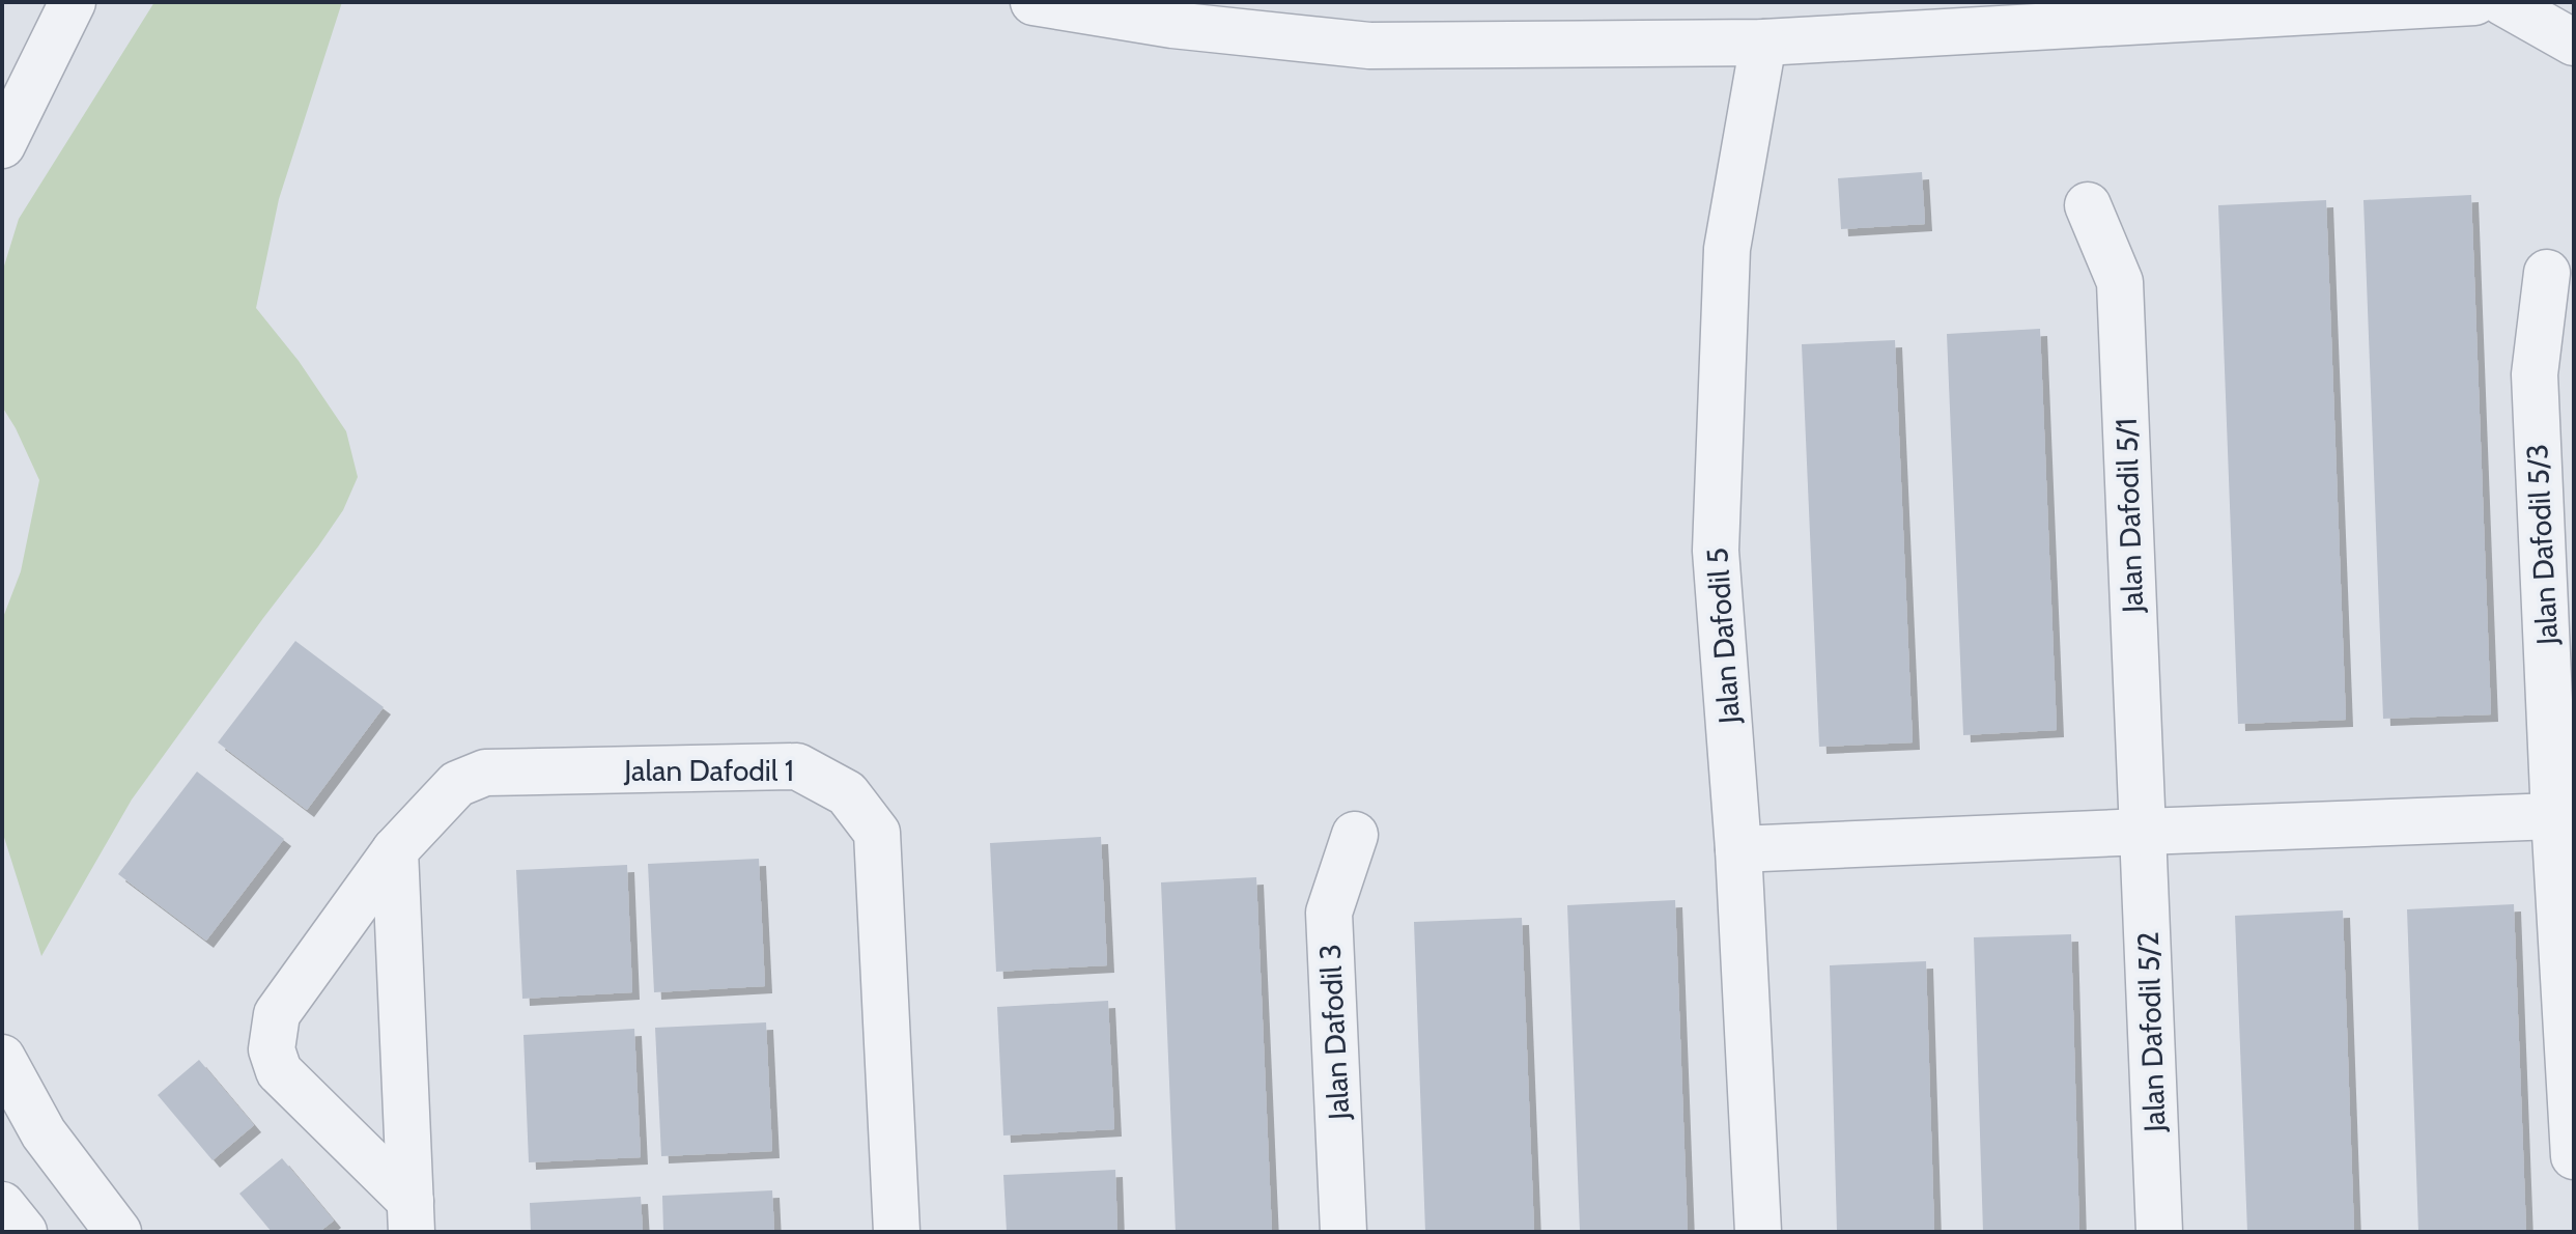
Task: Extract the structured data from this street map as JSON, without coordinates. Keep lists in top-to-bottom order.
{
  "streets": {
    "street": [
      "Jalan Dafodil 5/1",
      "Jalan Dafodil 5/3",
      "Jalan Dafodil 5",
      "Jalan Dafodil 1",
      "Jalan Dafodil 3",
      "Jalan Dafodil 5/2"
    ]
  },
  "crossings": [
    ["Jalan Dafodil 5/1", "Jalan Dafodil 5/2"]
  ]
}
